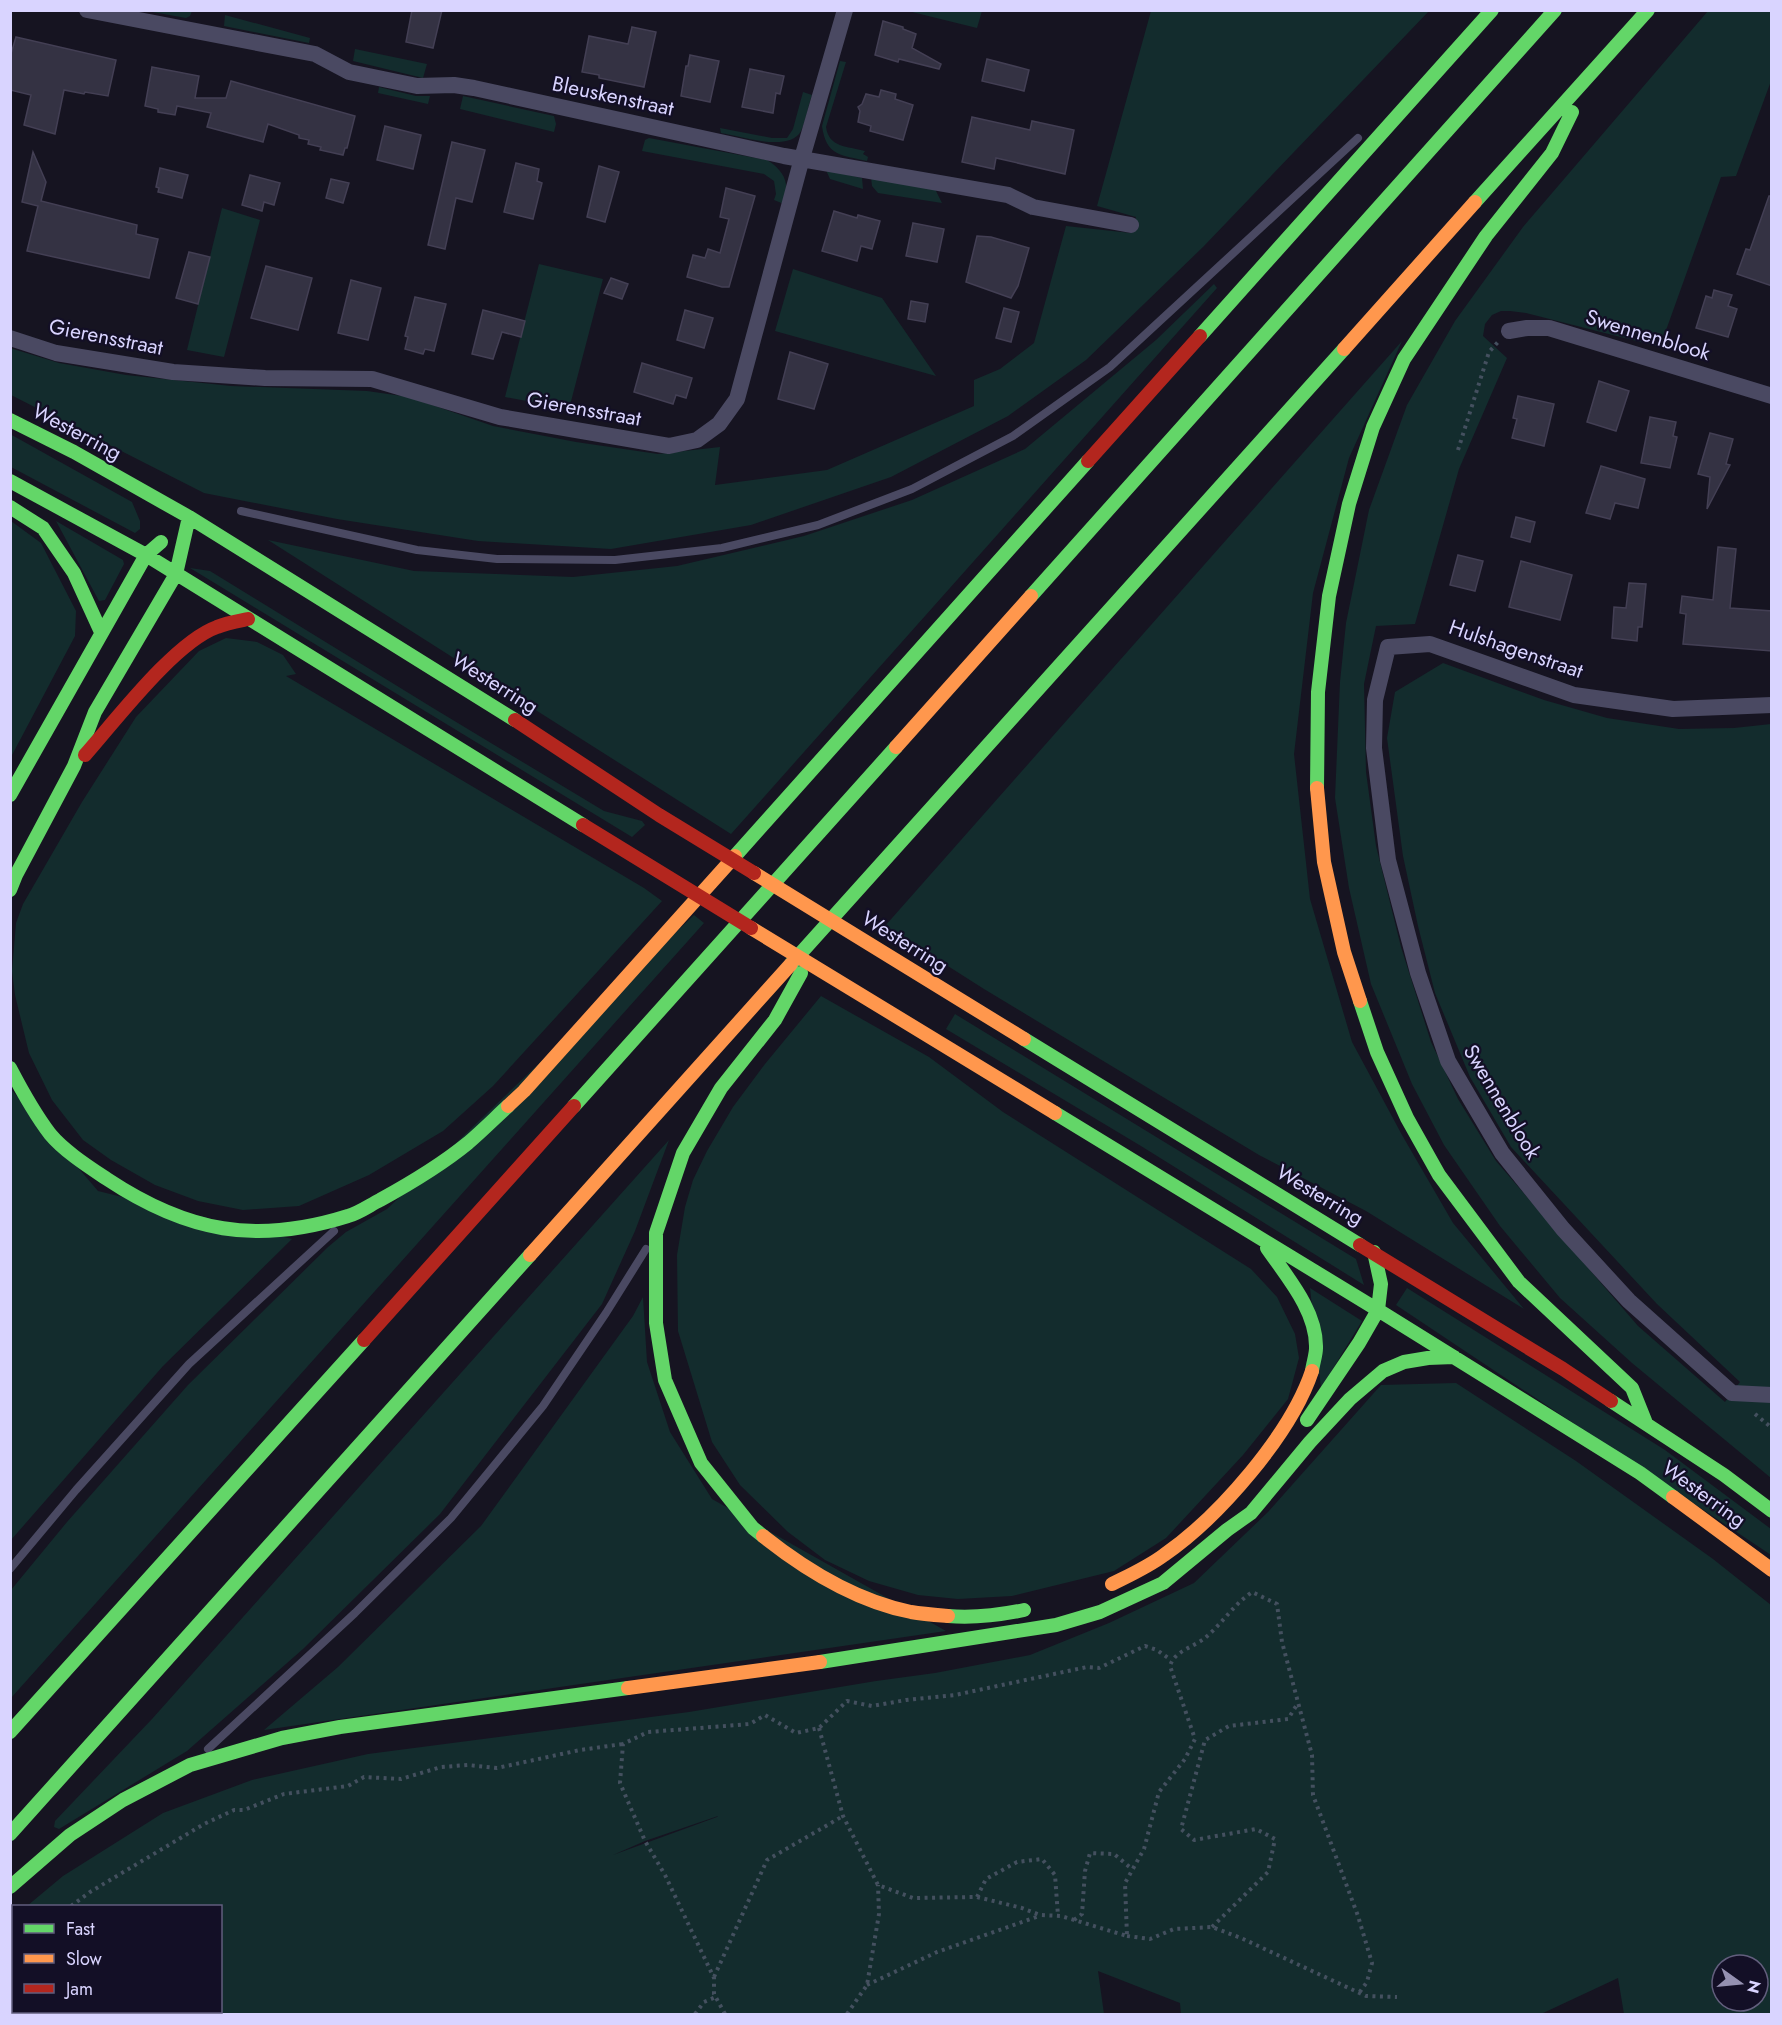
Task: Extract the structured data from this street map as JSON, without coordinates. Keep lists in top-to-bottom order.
{
  "streets": {
    "highway": ["Westerring"],
    "street": [
      "Bleuskenstraat",
      "Swennenblook",
      "Gierensstraat",
      "Hulshagenstraat"
    ]
  },
  "crossings": [
    ["Bleuskenstraat", "Gierensstraat"],
    ["Swennenblook", "Hulshagenstraat"]
  ],
  "legend": ["Fast", "Slow", "Jam"],
  "north": "right"
}
